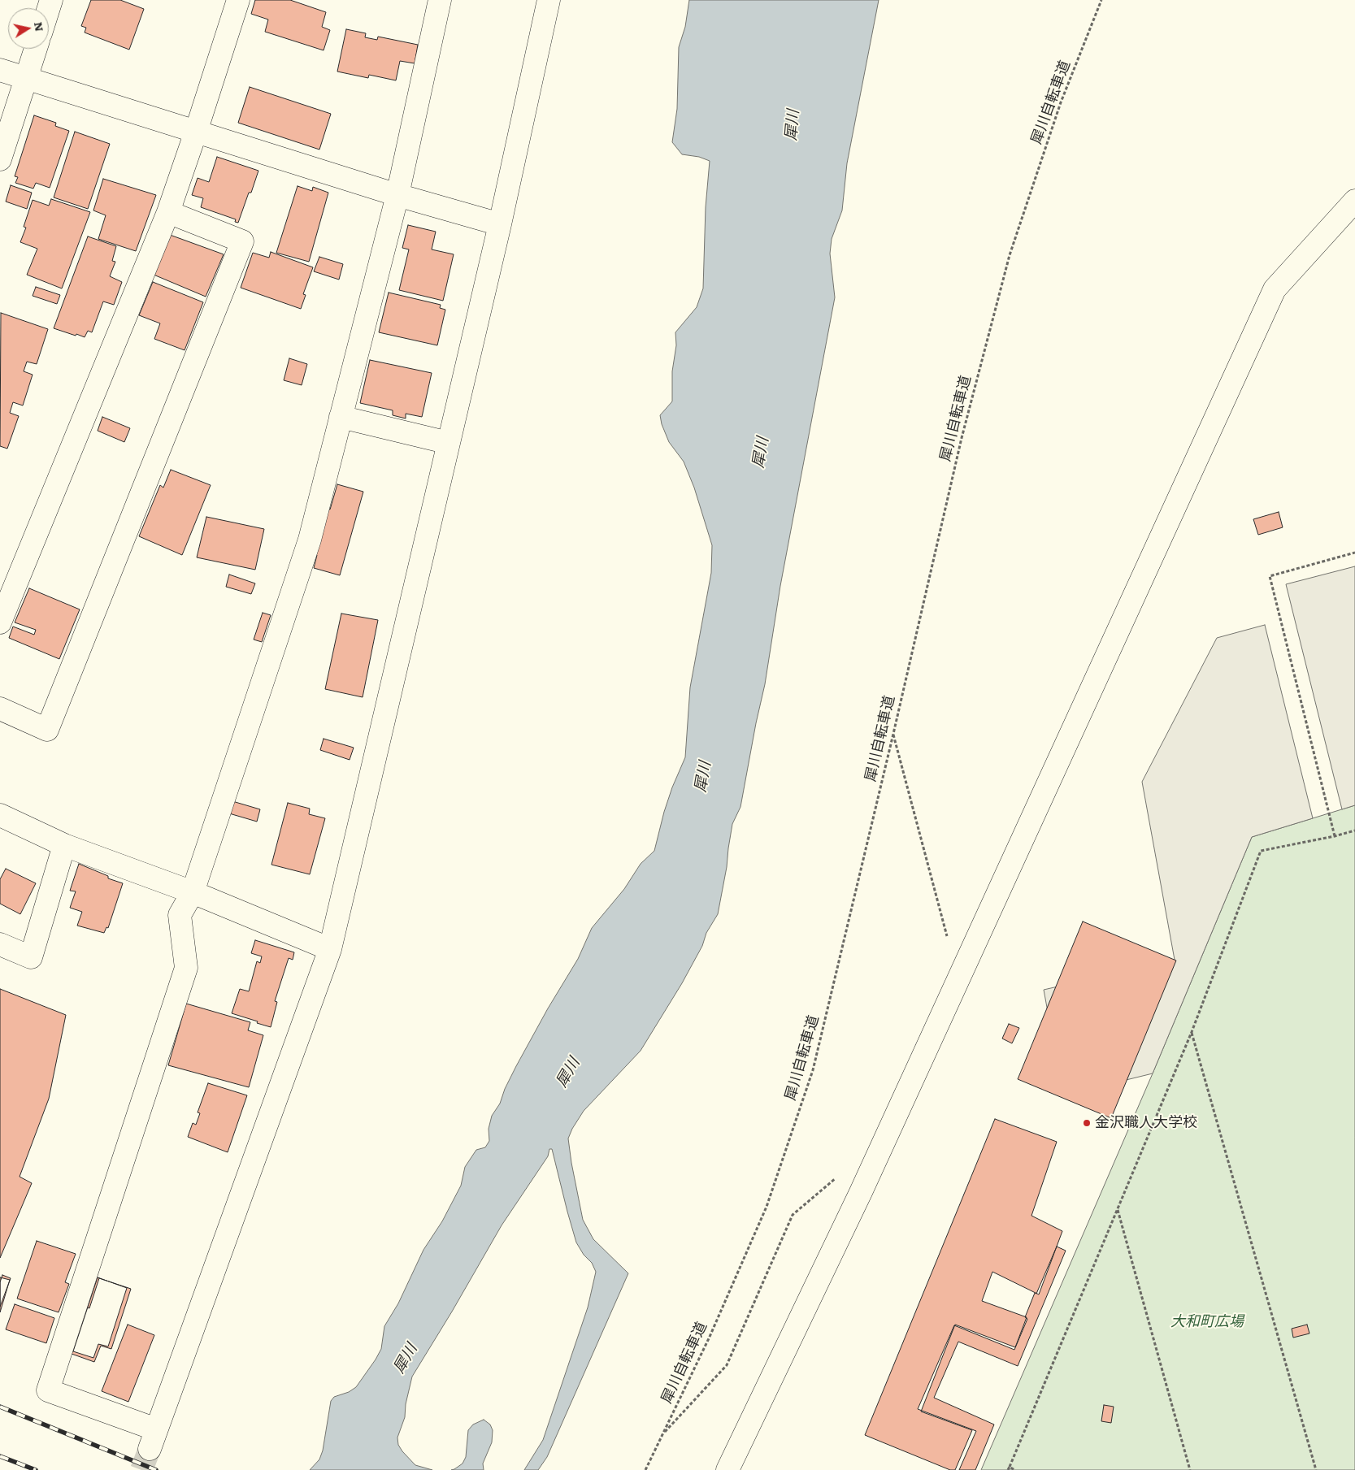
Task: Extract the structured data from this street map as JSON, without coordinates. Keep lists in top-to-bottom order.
{
  "streets": {
    "path": ["犀川自転車道"]
  },
  "water": ["犀川"],
  "parks": ["大和町広場"],
  "places": ["金沢職人大学校"],
  "north": "right"
}
